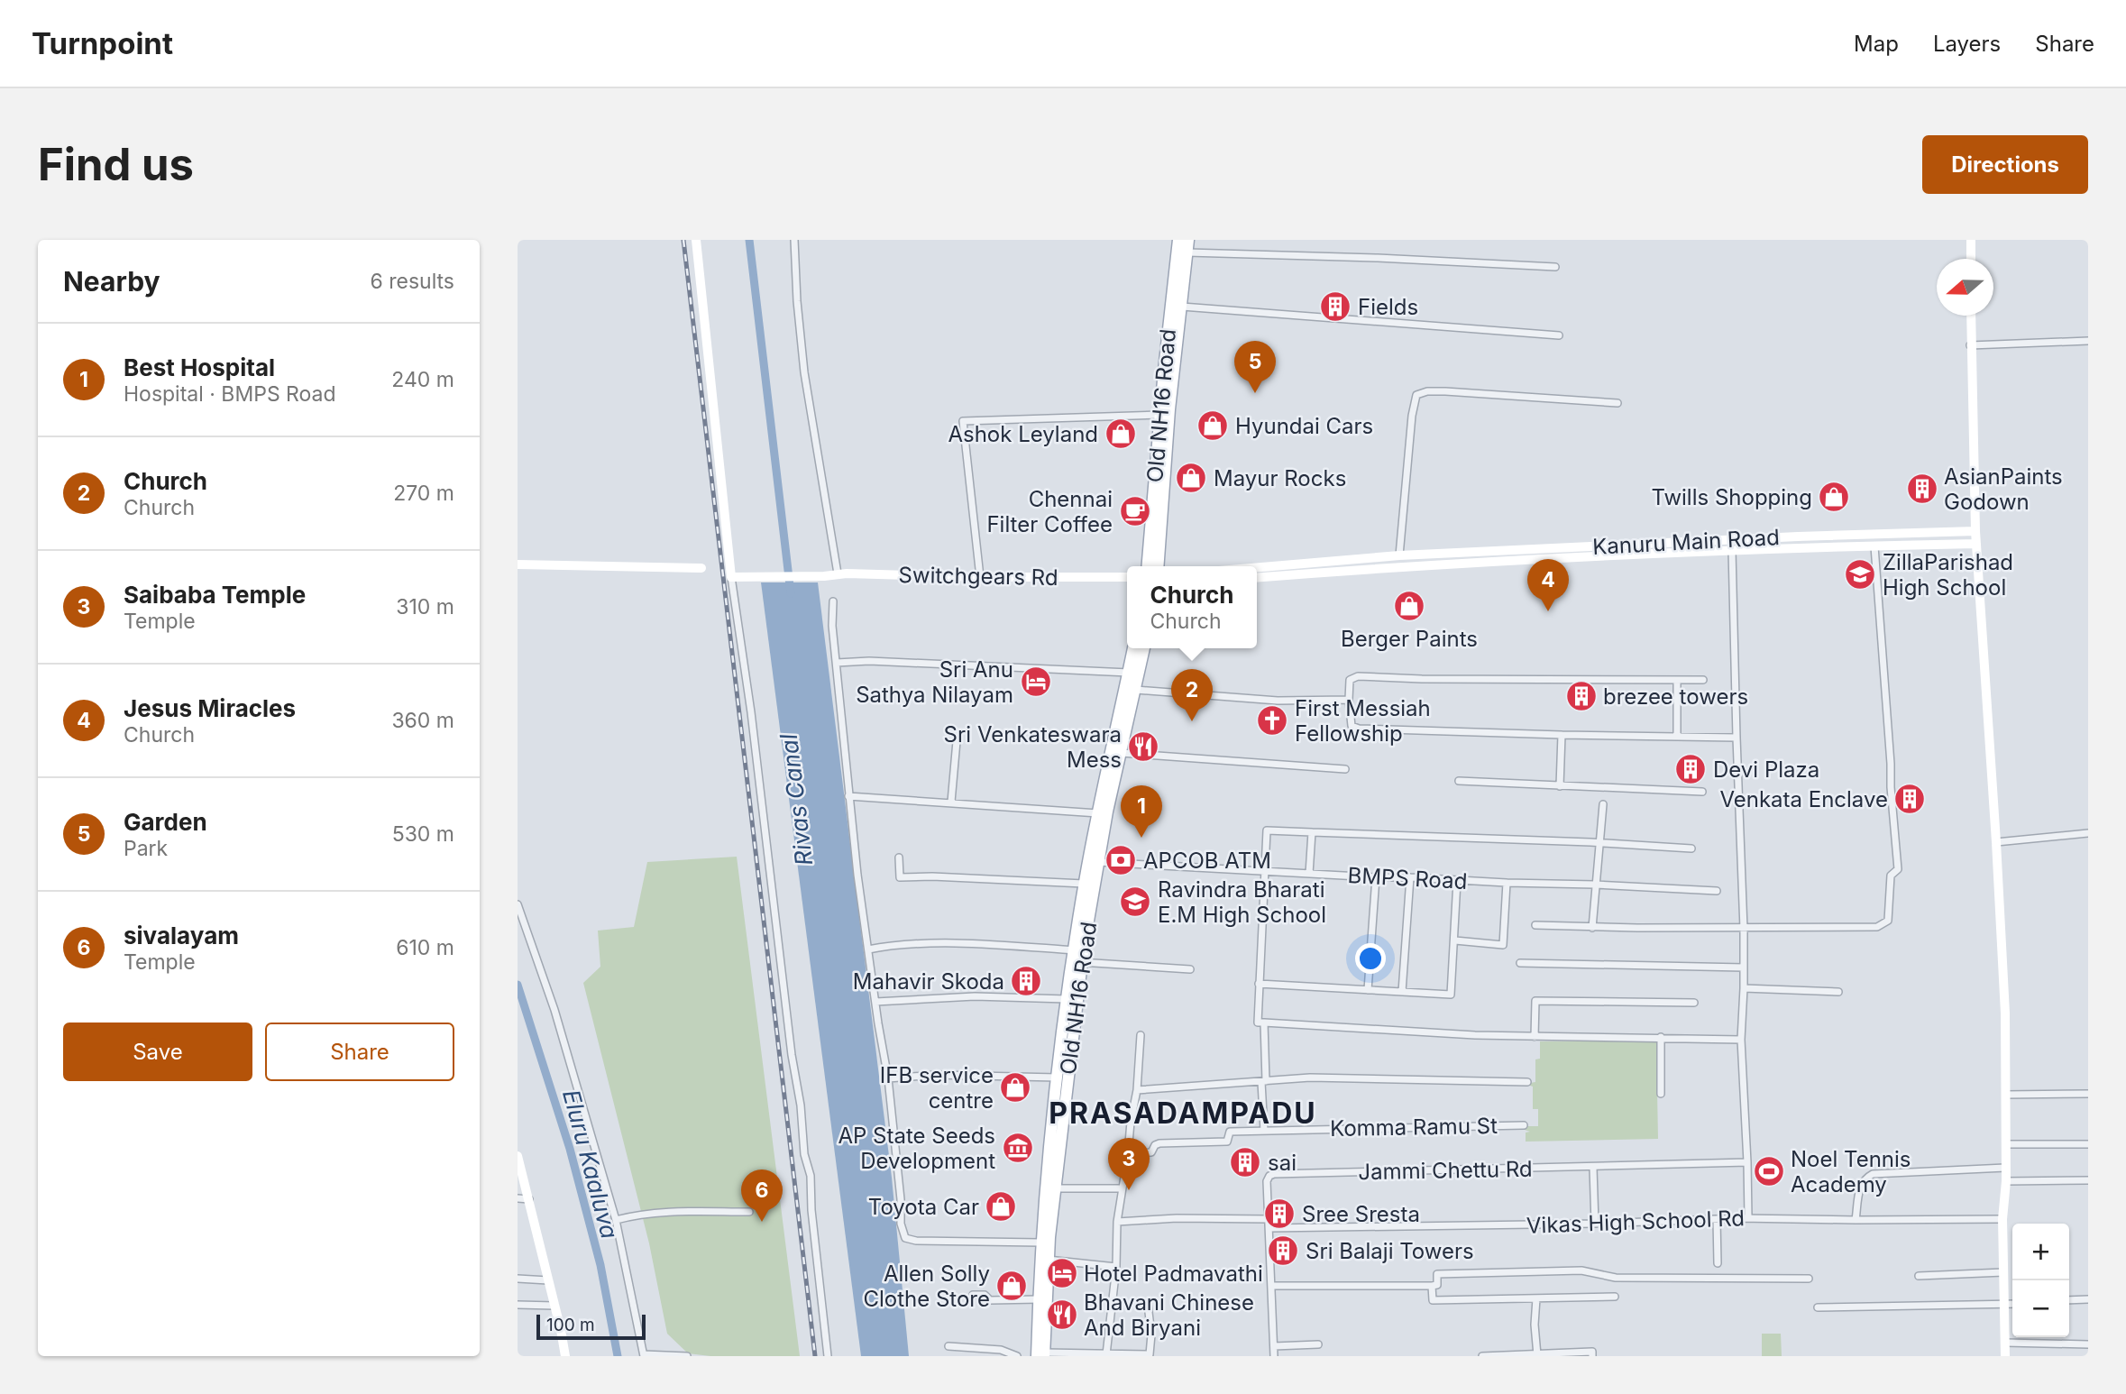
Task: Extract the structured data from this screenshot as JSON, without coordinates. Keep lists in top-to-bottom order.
{
  "streets": {
    "main road": ["Old NH16 Road"],
    "street": [
      "Kanuru Main Road",
      "Switchgears Rd",
      "BMPS Road",
      "Komma Ramu St",
      "Jammi Chettu Rd",
      "Vikas High School Rd"
    ]
  },
  "crossings": [
    ["Old NH16 Road", "BMPS Road"],
    ["Jammi Chettu Rd", "Vikas High School Rd"]
  ],
  "districts": ["PRASADAMPADU"],
  "water": ["Rivas Canal", "Eluru Kaaluva"],
  "places": {
    "building": [
      "Fields",
      "AsianPaints Godown",
      "brezee towers",
      "Devi Plaza",
      "Venkata Enclave",
      "Mahavir Skoda",
      "sai",
      "Sree Sresta",
      "Sri Balaji Towers"
    ],
    "shop": [
      "Hyundai Cars",
      "Ashok Leyland",
      "Mayur Rocks",
      "Twills Shopping",
      "Berger Paints",
      "IFB service centre",
      "Toyota Car",
      "Allen Solly Clothe Store"
    ],
    "cafe": ["Chennai Filter Coffee"],
    "school or university": ["ZillaParishad High School", "Ravindra Bharati E.M High School"],
    "hotel": ["Sri Anu Sathya Nilayam", "Hotel Padmavathi"],
    "church": ["First Messiah Fellowship"],
    "restaurant": ["Sri Venkateswara Mess", "Bhavani Chinese And Biryani"],
    "bank": ["APCOB ATM"],
    "museum": ["AP State Seeds Development"],
    "sports": ["Noel Tennis Academy"]
  },
  "scale_bar": "100 m",
  "north": "left",
  "page": {
    "header": "Turnpoint",
    "nav": ["Map", "Layers", "Share"],
    "buttons": [
      "Directions",
      ["Save", "Share"]
    ],
    "title": "Find us",
    "heading": ["Nearby", "6 results"],
    "list": [
      {
        "mark": "1",
        "name": "Best Hospital",
        "note": "Hospital · BMPS Road",
        "value": "240 m"
      },
      {
        "mark": "2",
        "name": "Church",
        "note": "Church",
        "value": "270 m"
      },
      {
        "mark": "3",
        "name": "Saibaba Temple",
        "note": "Temple",
        "value": "310 m"
      },
      {
        "mark": "4",
        "name": "Jesus Miracles",
        "note": "Church",
        "value": "360 m"
      },
      {
        "mark": "5",
        "name": "Garden",
        "note": "Park",
        "value": "530 m"
      },
      {
        "mark": "6",
        "name": "sivalayam",
        "note": "Temple",
        "value": "610 m"
      }
    ],
    "pins": [
      "5",
      "4",
      "2",
      "1",
      "3",
      "6"
    ],
    "popup": ["Church", "Church"],
    "map_buttons": ["+", "−"],
    "scale": "100 m"
  }
}
